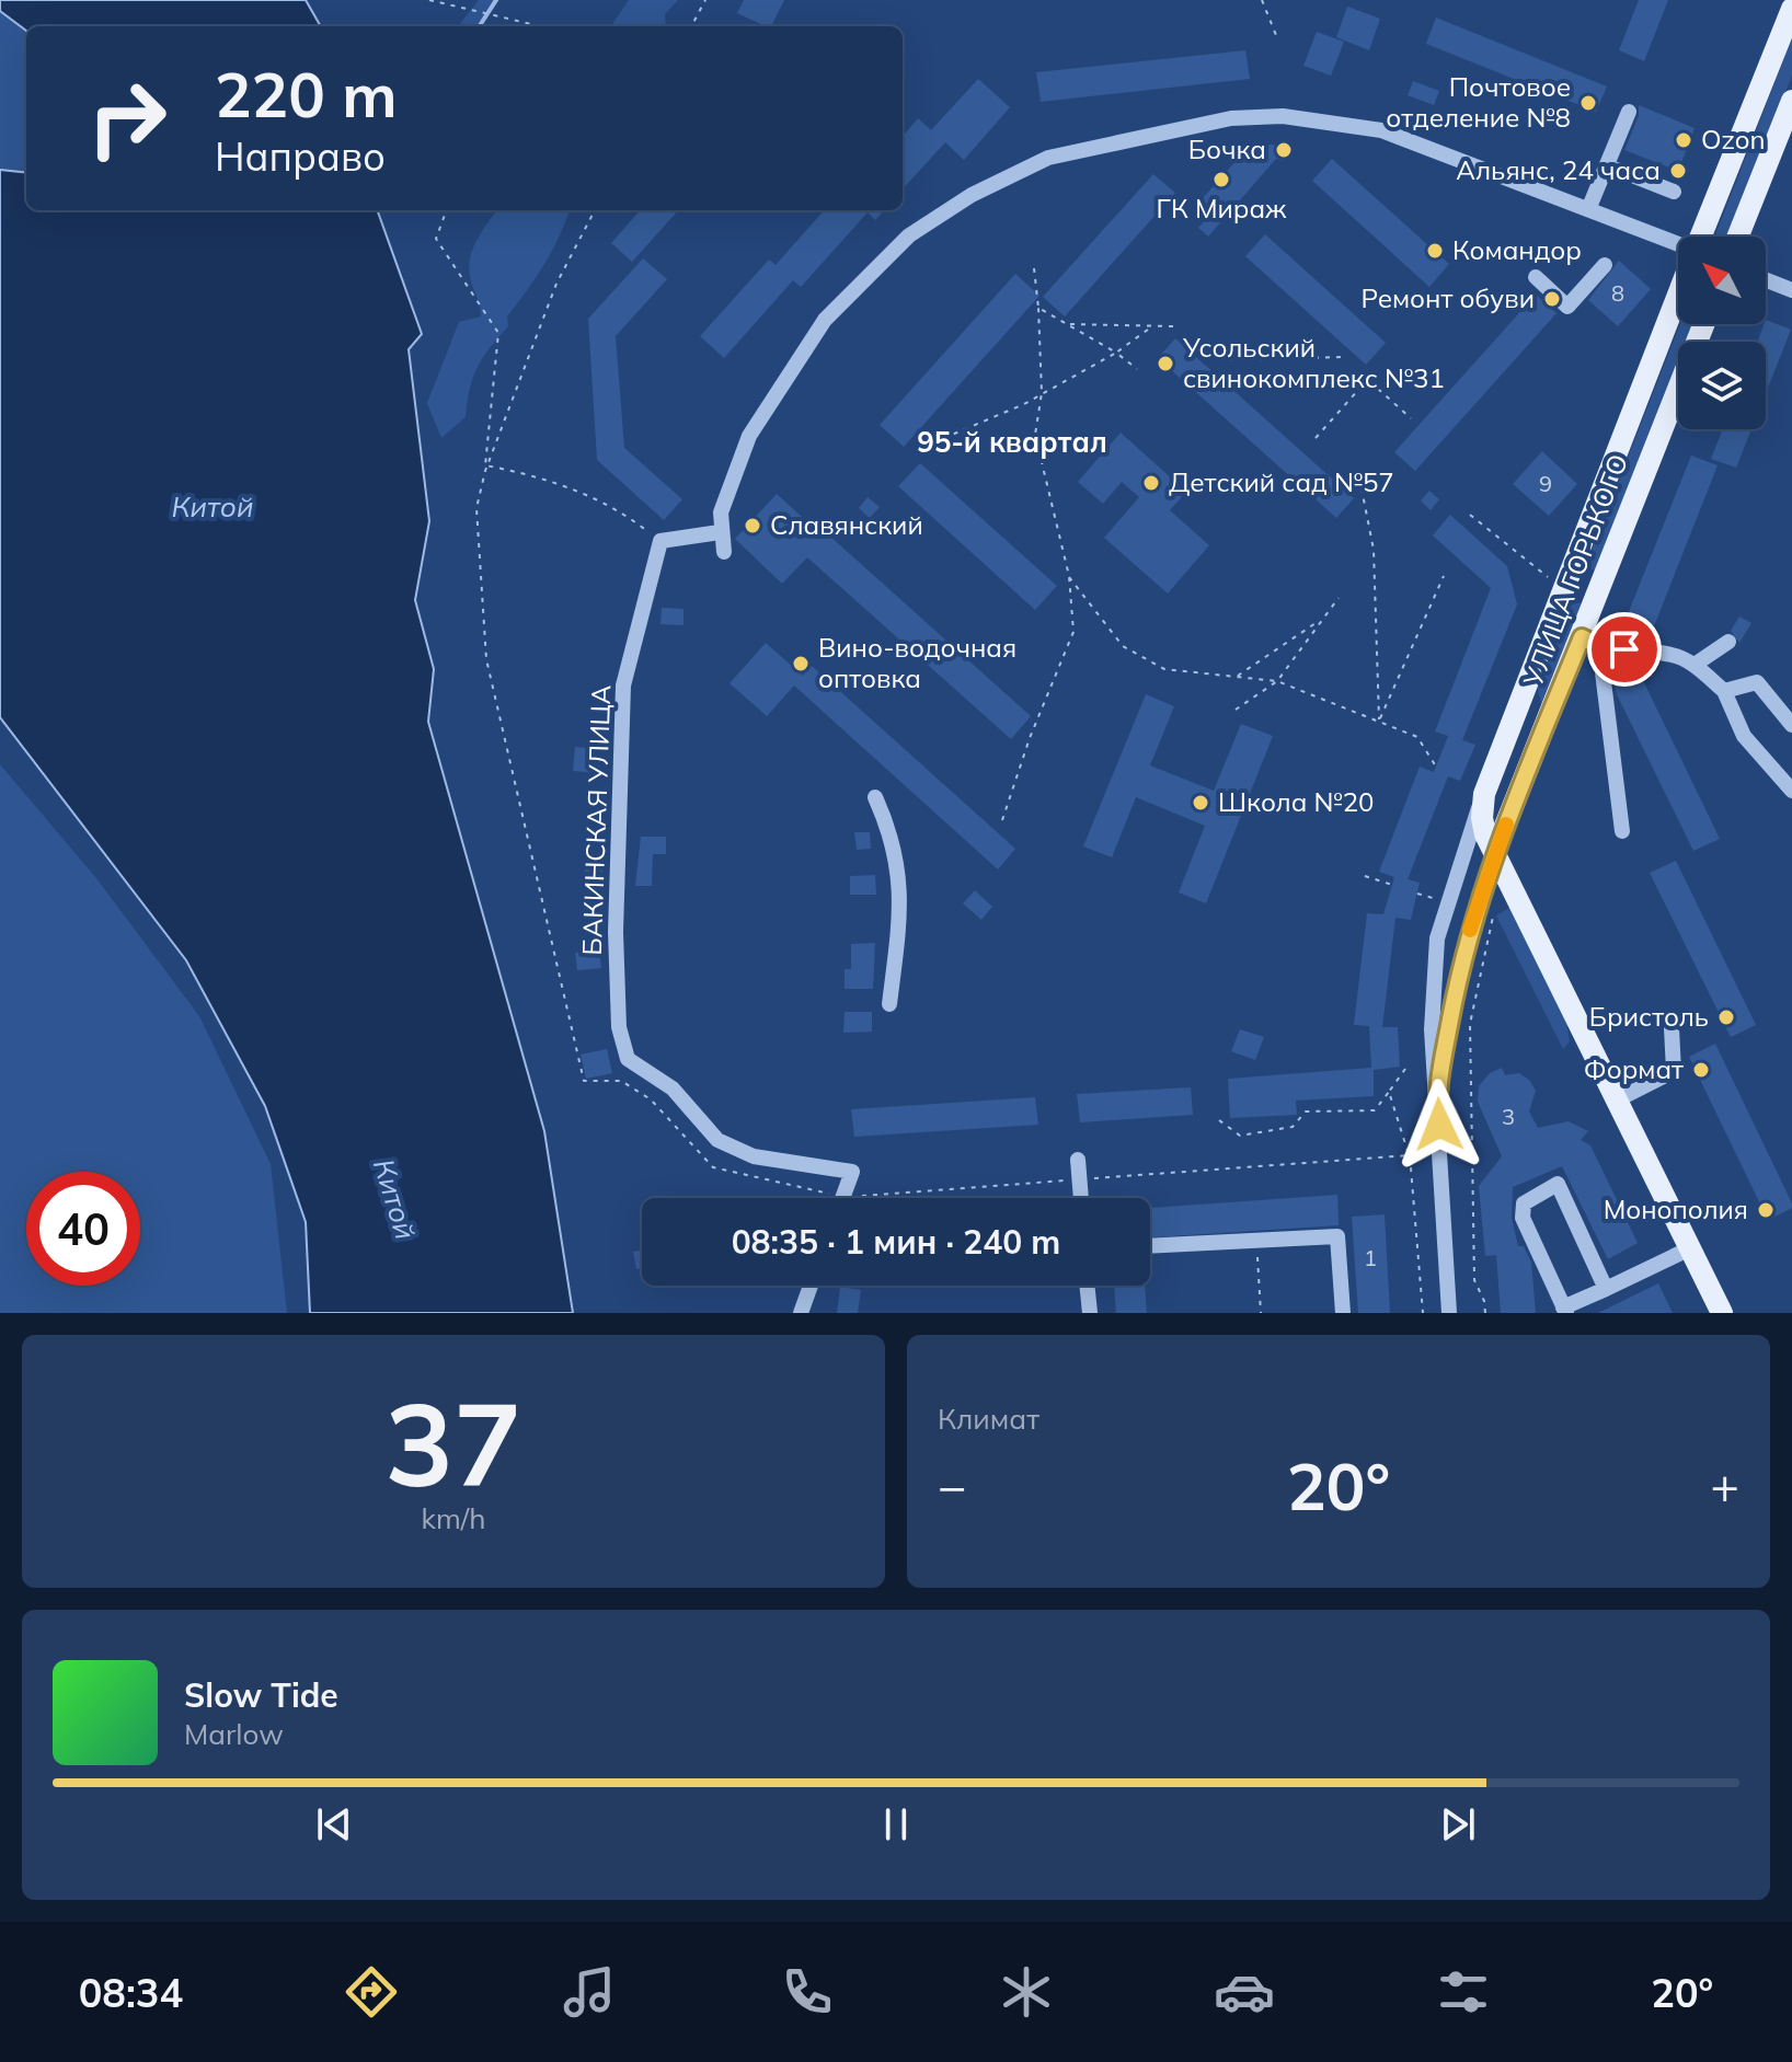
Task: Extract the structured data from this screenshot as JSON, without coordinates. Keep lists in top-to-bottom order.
{
  "streets": {
    "main road": ["УЛИЦА ГОРЬКОГО"],
    "street": ["БАКИНСКАЯ УЛИЦА"]
  },
  "districts": ["95-й квартал"],
  "water": ["Китой"],
  "places": [
    "Почтовое отделение №8",
    "Ozon",
    "Бочка",
    "Альянс, 24 часа",
    "ГК Мираж",
    "Командор",
    "Ремонт обуви",
    "Усольский свинокомплекс №31",
    "Детский сад №57",
    "Славянский",
    "Вино-водочная оптовка",
    "Школа №20",
    "Бристоль",
    "Формат",
    "Монополия"
  ],
  "house_numbers": [
    "8",
    "9",
    "3",
    "1"
  ],
  "north": "top left",
  "page": {
    "turn": ["220 m", "Направо"],
    "limit": "40",
    "trip": "08:35 · 1 мин · 240 m",
    "tile": [
      ["37", "km/h"],
      "Климат"
    ],
    "heat": ["−", "20°", "+"],
    "song": ["Slow Tide", "Marlow"],
    "tabs": ["08:34", "20°"]
  }
}
